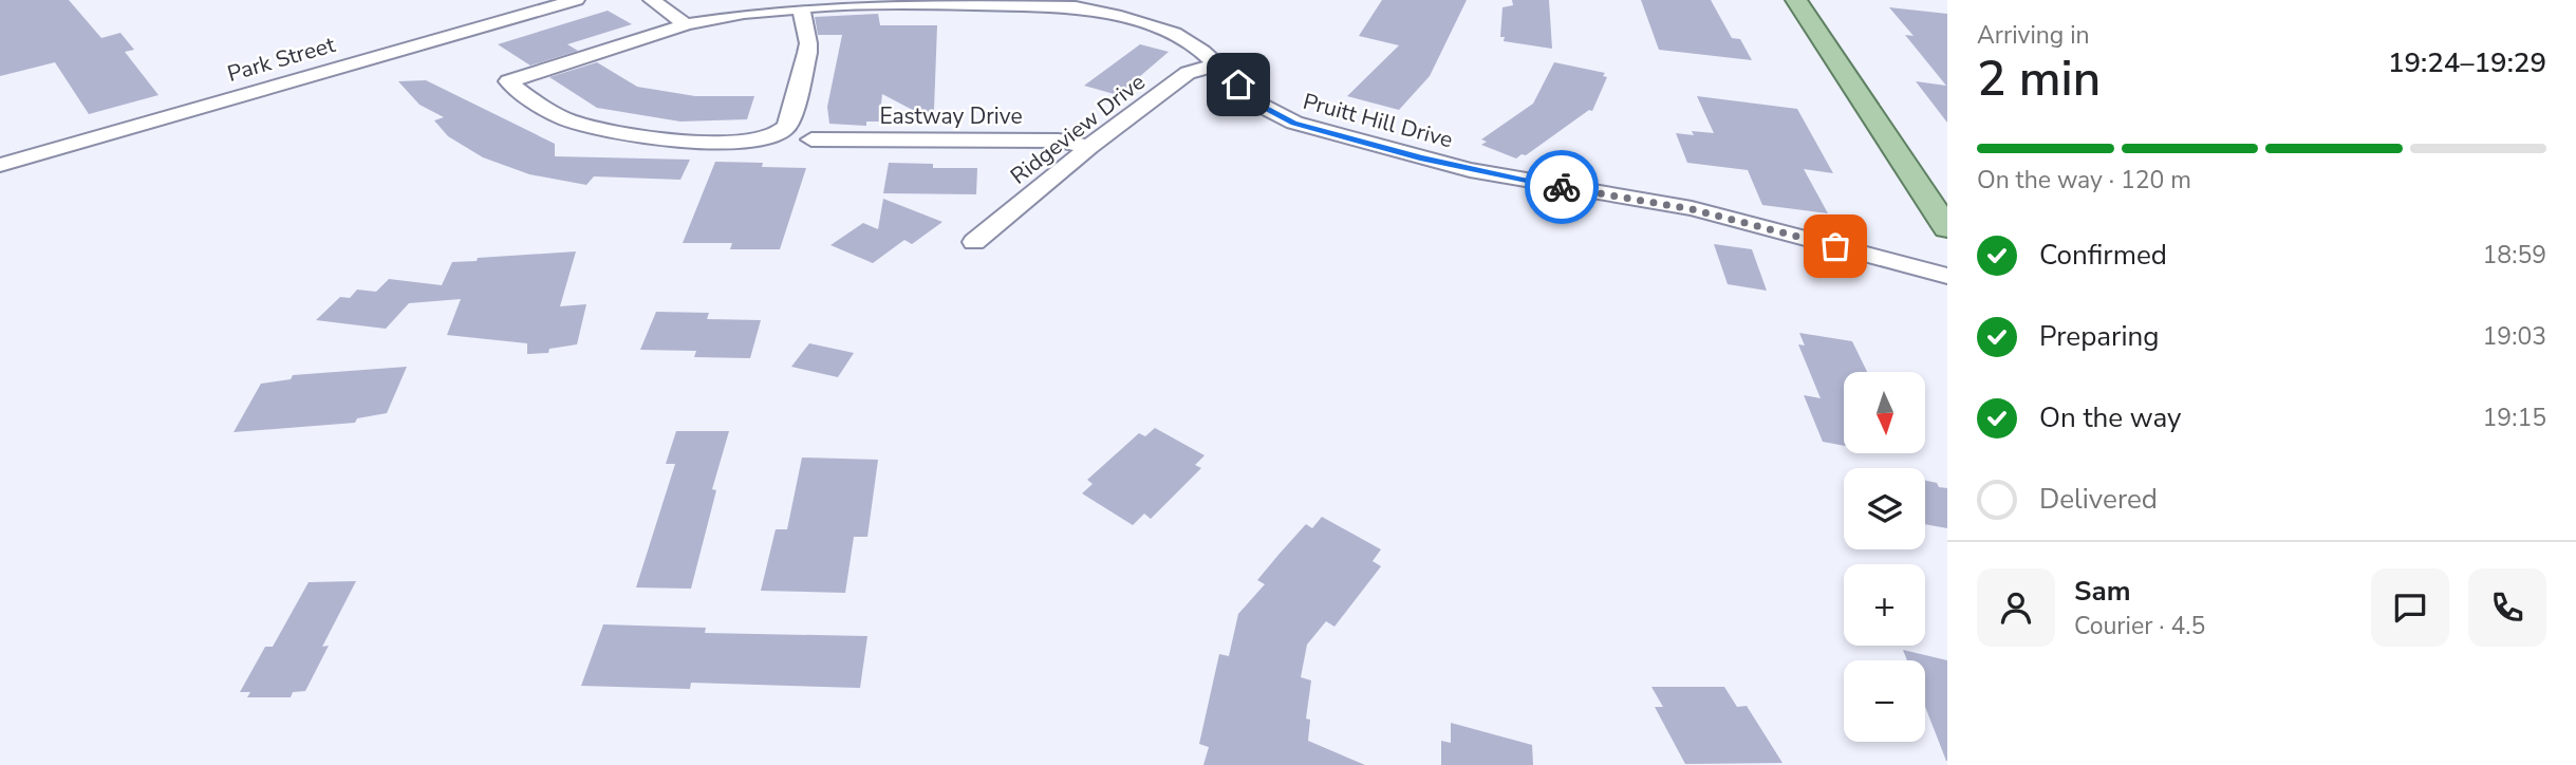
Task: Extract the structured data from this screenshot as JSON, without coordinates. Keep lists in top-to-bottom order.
{
  "streets": {
    "street": [
      "Park Street",
      "Eastway Drive",
      "Pruitt Hill Drive",
      "Ridgeview Drive"
    ]
  },
  "crossings": [
    ["Eastway Drive", "Ridgeview Drive"],
    ["Pruitt Hill Drive", "Ridgeview Drive"]
  ],
  "north": "bottom",
  "page": {
    "heading": ["2 min", "Arriving in", "19:24–19:29"],
    "panel": ["Sam", "Courier · 4.5"],
    "bar": "On the way · 120 m",
    "list": [
      ["Confirmed", "18:59"],
      ["Preparing", "19:03"],
      ["On the way", "19:15"],
      "Delivered"
    ],
    "map_buttons": ["+", "−"]
  }
}
